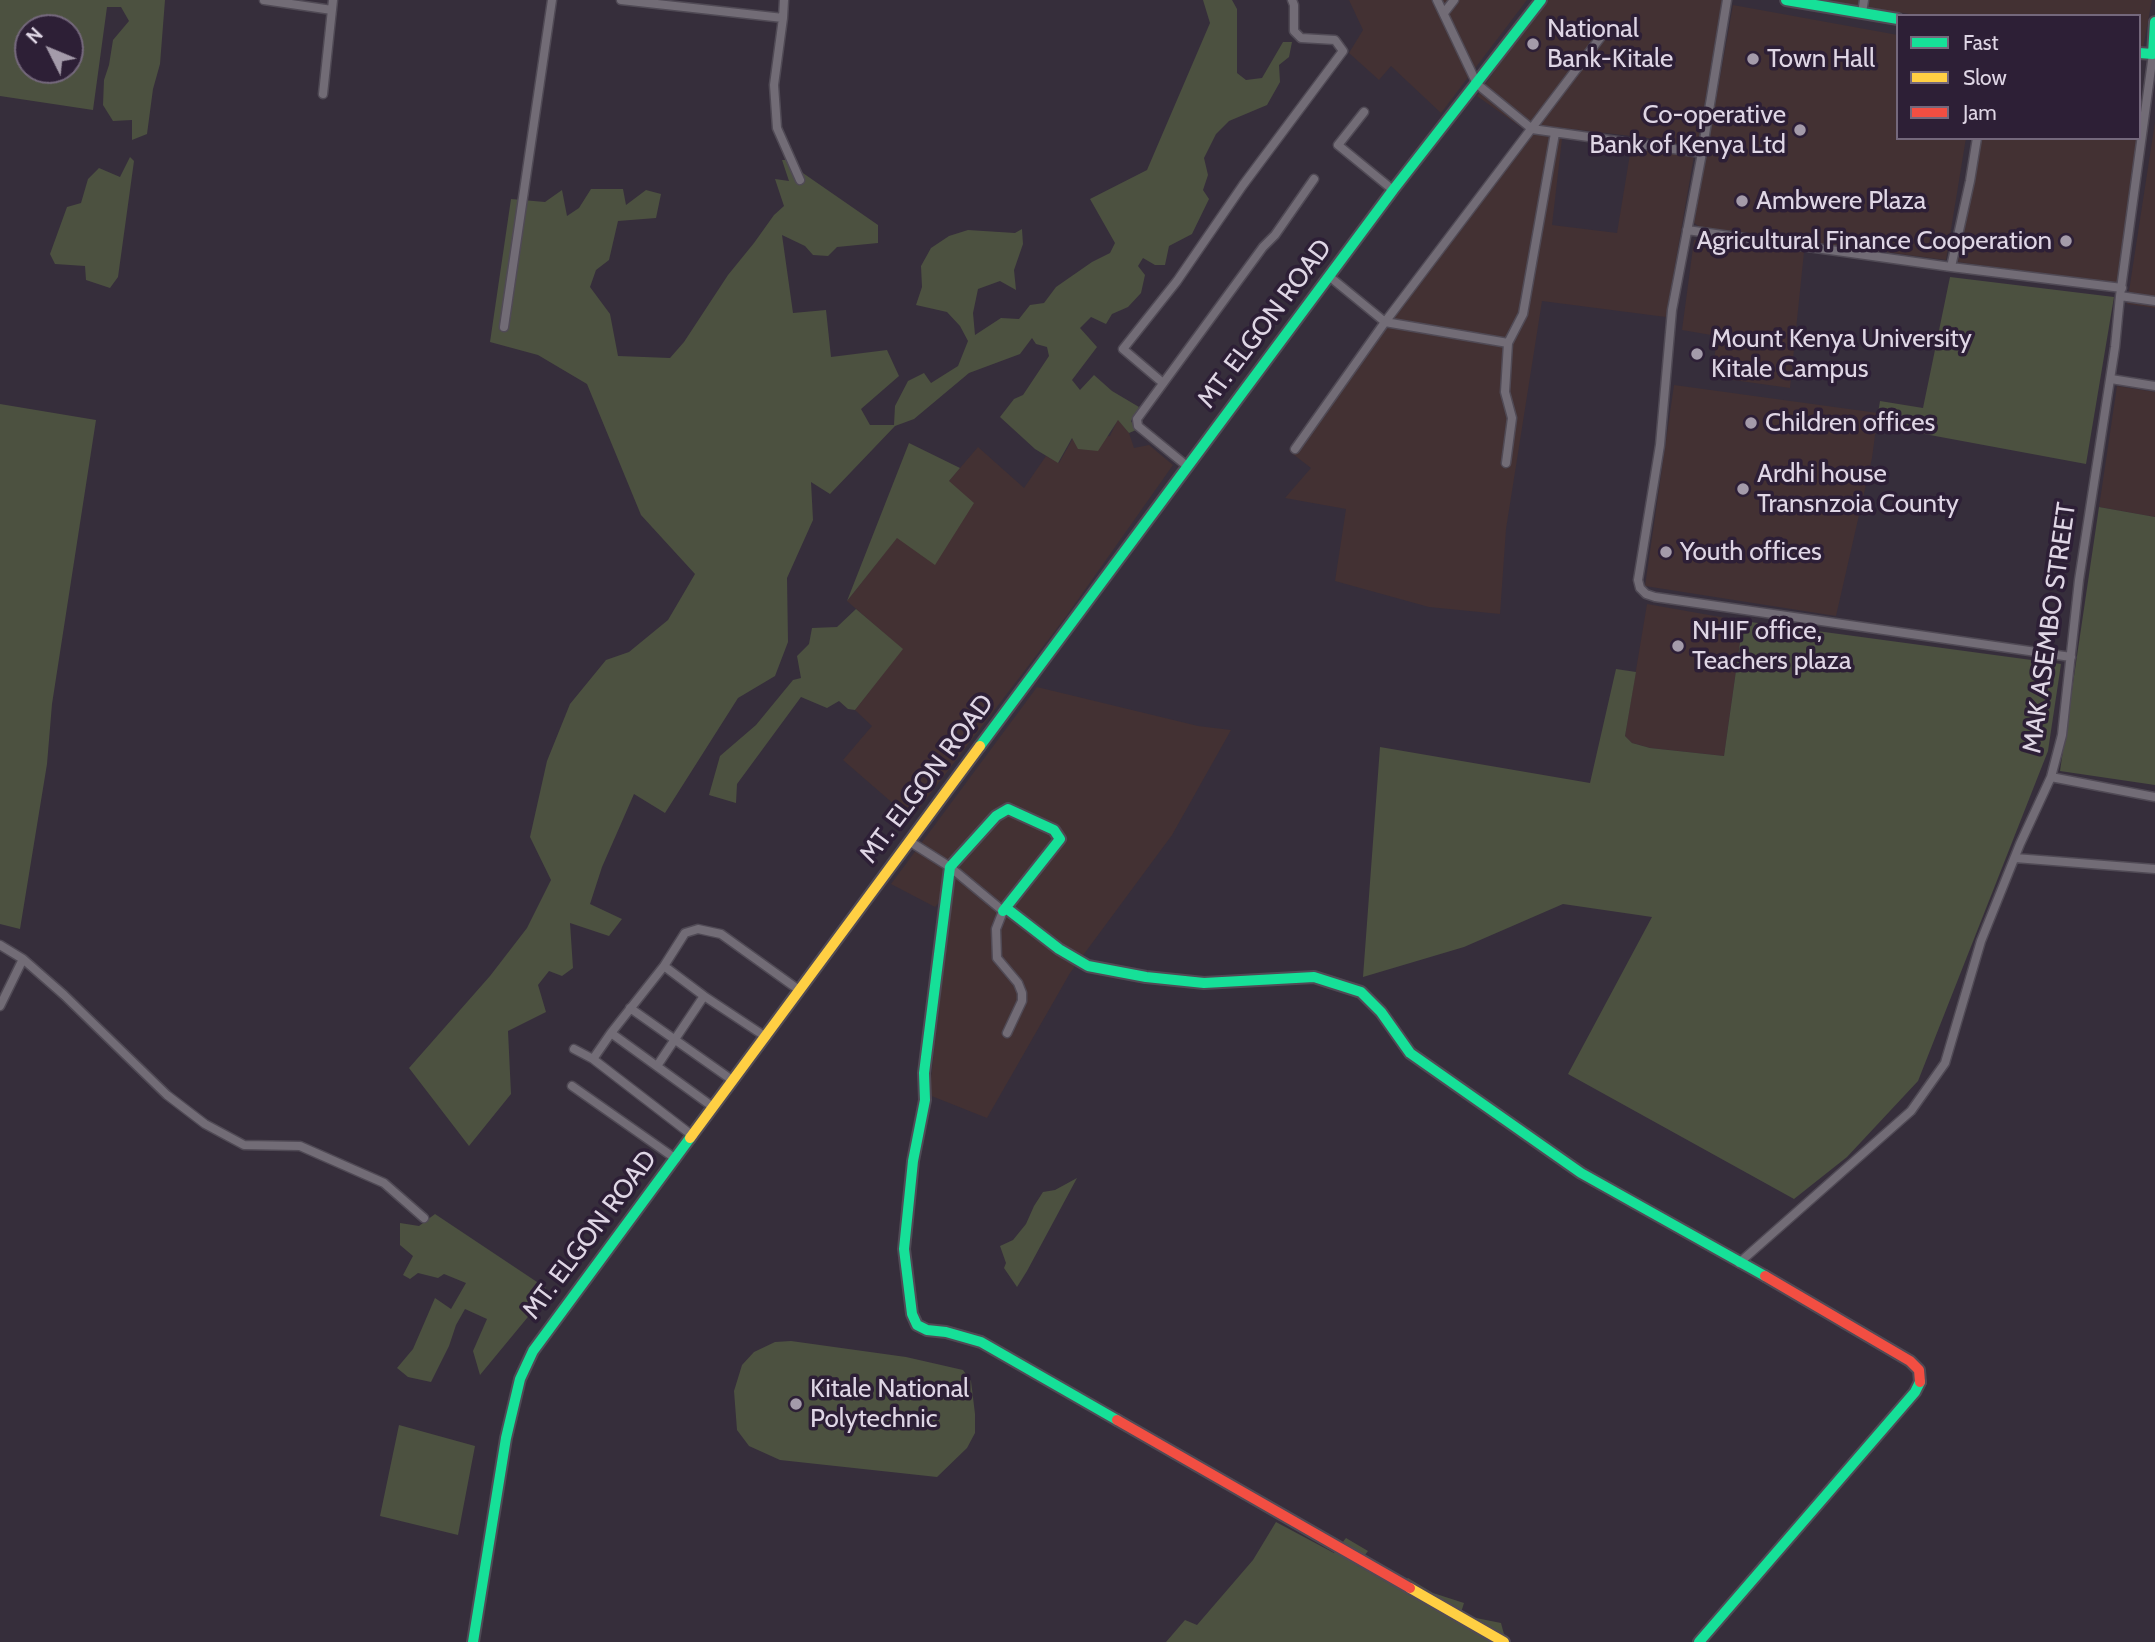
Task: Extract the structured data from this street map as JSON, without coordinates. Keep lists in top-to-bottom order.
{
  "streets": {
    "street": ["MT. ELGON ROAD", "MAK ASEMBO STREET"]
  },
  "places": [
    "National Bank-Kitale",
    "Town Hall",
    "Co-operative Bank of Kenya Ltd",
    "Ambwere Plaza",
    "Agricultural Finance Cooperation",
    "Mount Kenya University Kitale Campus",
    "Children offices",
    "Ardhi house Transnzoia County",
    "Youth offices",
    "NHIF office, Teachers plaza",
    "Kitale National Polytechnic"
  ],
  "legend": ["Fast", "Slow", "Jam"],
  "north": "top left"
}
